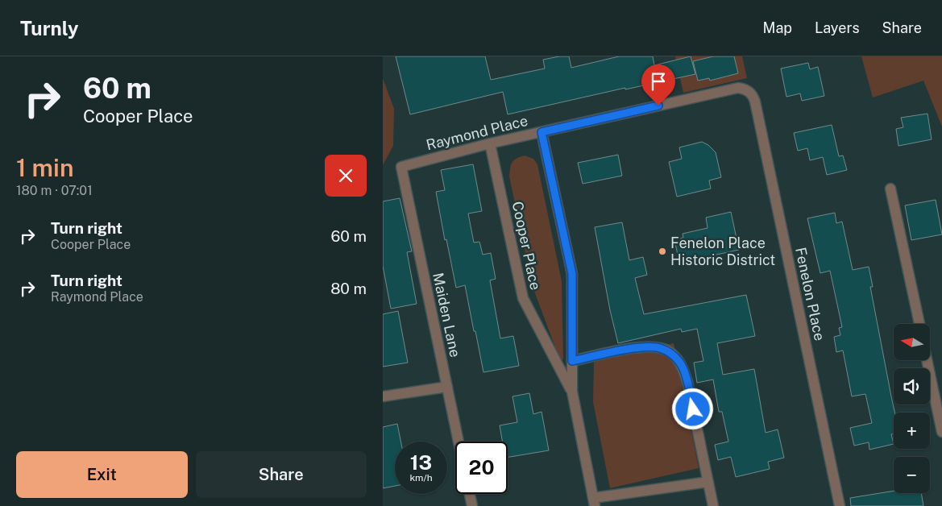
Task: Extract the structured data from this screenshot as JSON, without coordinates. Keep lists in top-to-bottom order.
{
  "streets": {
    "street": [
      "Raymond Place",
      "Cooper Place",
      "Fenelon Place",
      "Maiden Lane"
    ]
  },
  "crossings": [
    ["Raymond Place", "Cooper Place"],
    ["Raymond Place", "Fenelon Place"],
    ["Raymond Place", "Maiden Lane"]
  ],
  "places": ["Fenelon Place Historic District"],
  "north": "left",
  "page": {
    "header": "Turnly",
    "nav": ["Map", "Layers", "Share"],
    "turn": ["60 m", "Cooper Place"],
    "heading": ["1 min", "180 m · 07:01"],
    "list": [
      {
        "name": "Turn right",
        "note": "Cooper Place",
        "value": "60 m"
      },
      {
        "name": "Turn right",
        "note": "Raymond Place",
        "value": "80 m"
      }
    ],
    "map_buttons": ["+", "−"],
    "speed": "13 km/h",
    "limit": "20",
    "buttons": ["Exit", "Share"]
  }
}
